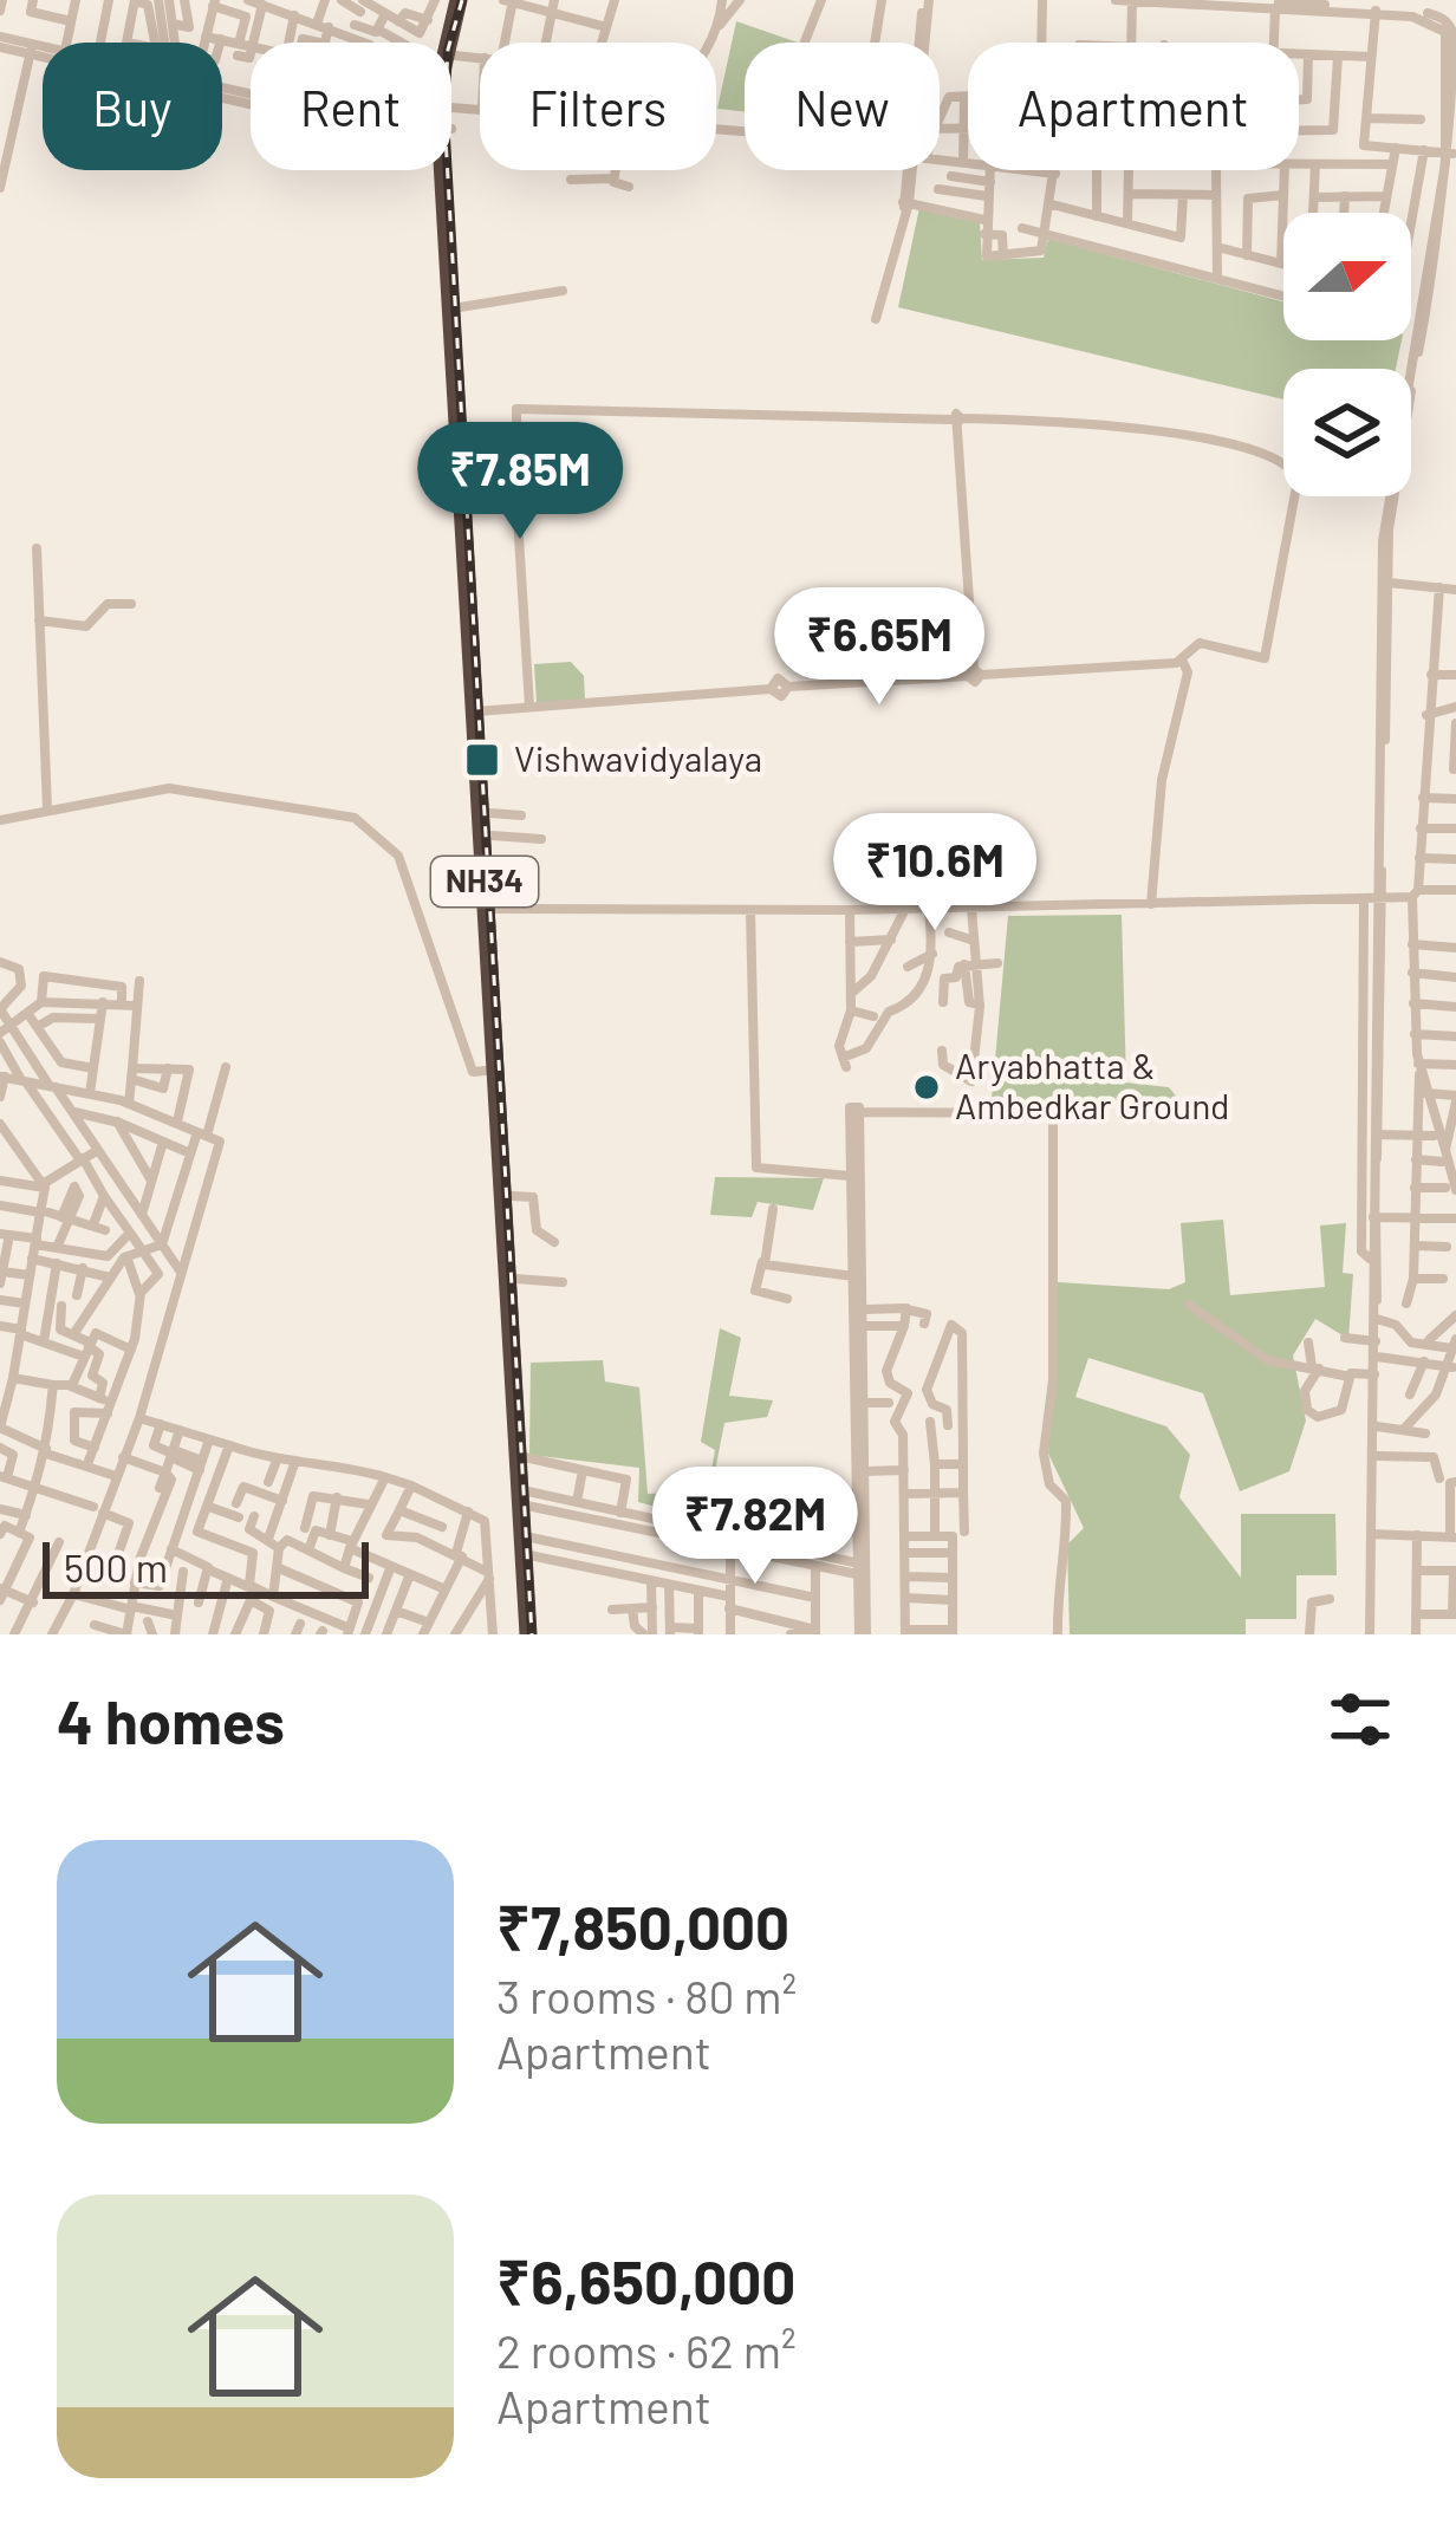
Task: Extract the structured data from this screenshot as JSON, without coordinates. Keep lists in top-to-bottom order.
{
  "streets": {
    "highway": ["NH34"]
  },
  "places": {
    "transit": ["Vishwavidyalaya"],
    "other": ["Aryabhatta & Ambedkar Ground"]
  },
  "scale_bar": "500 m",
  "north": "right",
  "page": {
    "chip": [
      "Buy",
      "Rent",
      "Filters",
      "New",
      "Apartment"
    ],
    "price": [
      "₹7.85M",
      "₹6.65M",
      "₹10.6M",
      "₹7.82M"
    ],
    "scale": "500 m",
    "heading": "4 homes",
    "list": [
      {
        "name": "₹7,850,000",
        "note": "3 rooms · 80 m² · Apartment"
      },
      {
        "name": "₹6,650,000",
        "note": "2 rooms · 62 m² · Apartment"
      }
    ]
  }
}
